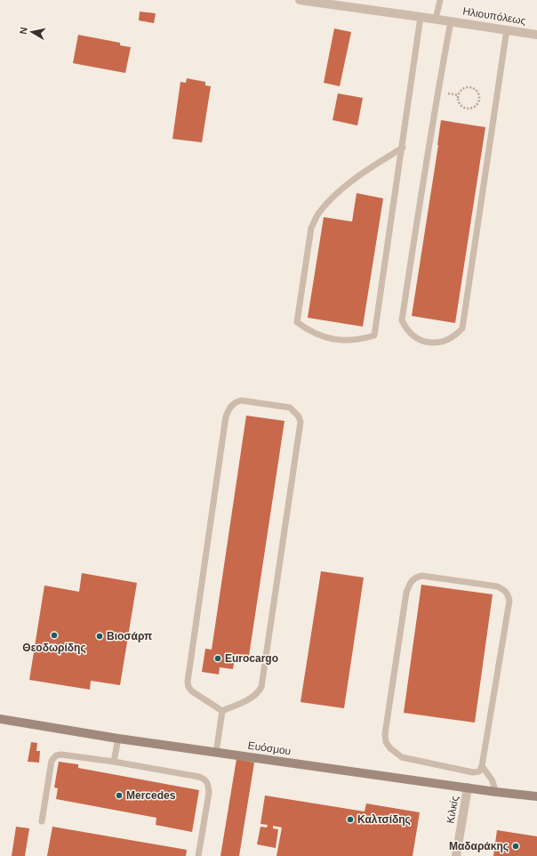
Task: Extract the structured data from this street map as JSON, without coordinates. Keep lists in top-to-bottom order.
{
  "streets": {
    "main road": ["Ευόσμου"],
    "street": ["Ηλιουπόλεως", "Κιλκίς"]
  },
  "crossings": [
    ["Ευόσμου", "Κιλκίς"]
  ],
  "places": [
    "Θεοδωρίδης",
    "Βιοσάρπ",
    "Eurocargo",
    "Mercedes",
    "Καλτσίδης",
    "Μαδαράκης"
  ],
  "north": "left"
}
